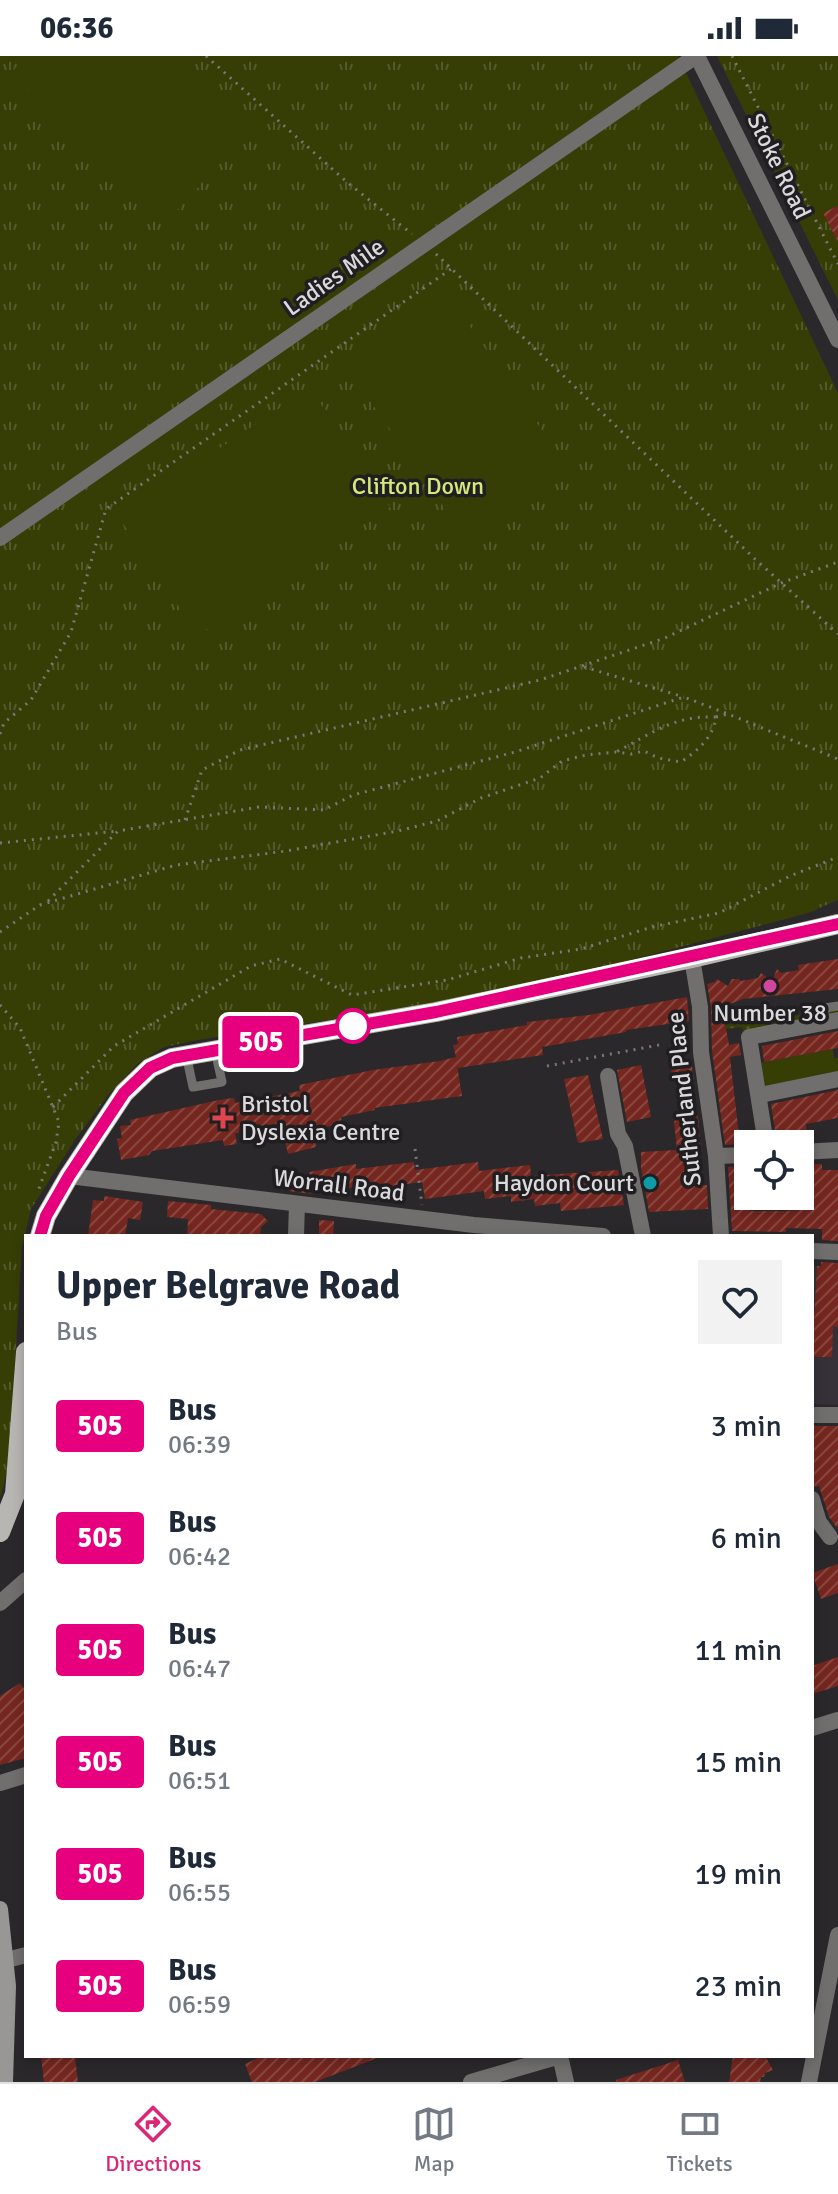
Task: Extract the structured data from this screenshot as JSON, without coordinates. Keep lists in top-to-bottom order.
{
  "streets": {
    "street": [
      "Stoke Road",
      "Ladies Mile",
      "Sutherland Place",
      "Worrall Road"
    ]
  },
  "crossings": [
    ["Stoke Road", "Ladies Mile"]
  ],
  "parks": ["Clifton Down"],
  "places": {
    "other": ["Number 38", "Haydon Court"],
    "health": ["Bristol Dyslexia Centre"]
  },
  "lines": ["bus line 505"],
  "page": {
    "status": "06:36",
    "on_map": "505",
    "heading": ["Upper Belgrave Road", "Bus"],
    "list": [
      {
        "mark": "505",
        "name": "Bus",
        "note": "06:39",
        "value": "3 min"
      },
      {
        "mark": "505",
        "name": "Bus",
        "note": "06:42",
        "value": "6 min"
      },
      {
        "mark": "505",
        "name": "Bus",
        "note": "06:47",
        "value": "11 min"
      },
      {
        "mark": "505",
        "name": "Bus",
        "note": "06:51",
        "value": "15 min"
      },
      {
        "mark": "505",
        "name": "Bus",
        "note": "06:55",
        "value": "19 min"
      },
      {
        "mark": "505",
        "name": "Bus",
        "note": "06:59",
        "value": "23 min"
      }
    ],
    "tabs": ["Directions", "Map", "Tickets"]
  }
}
